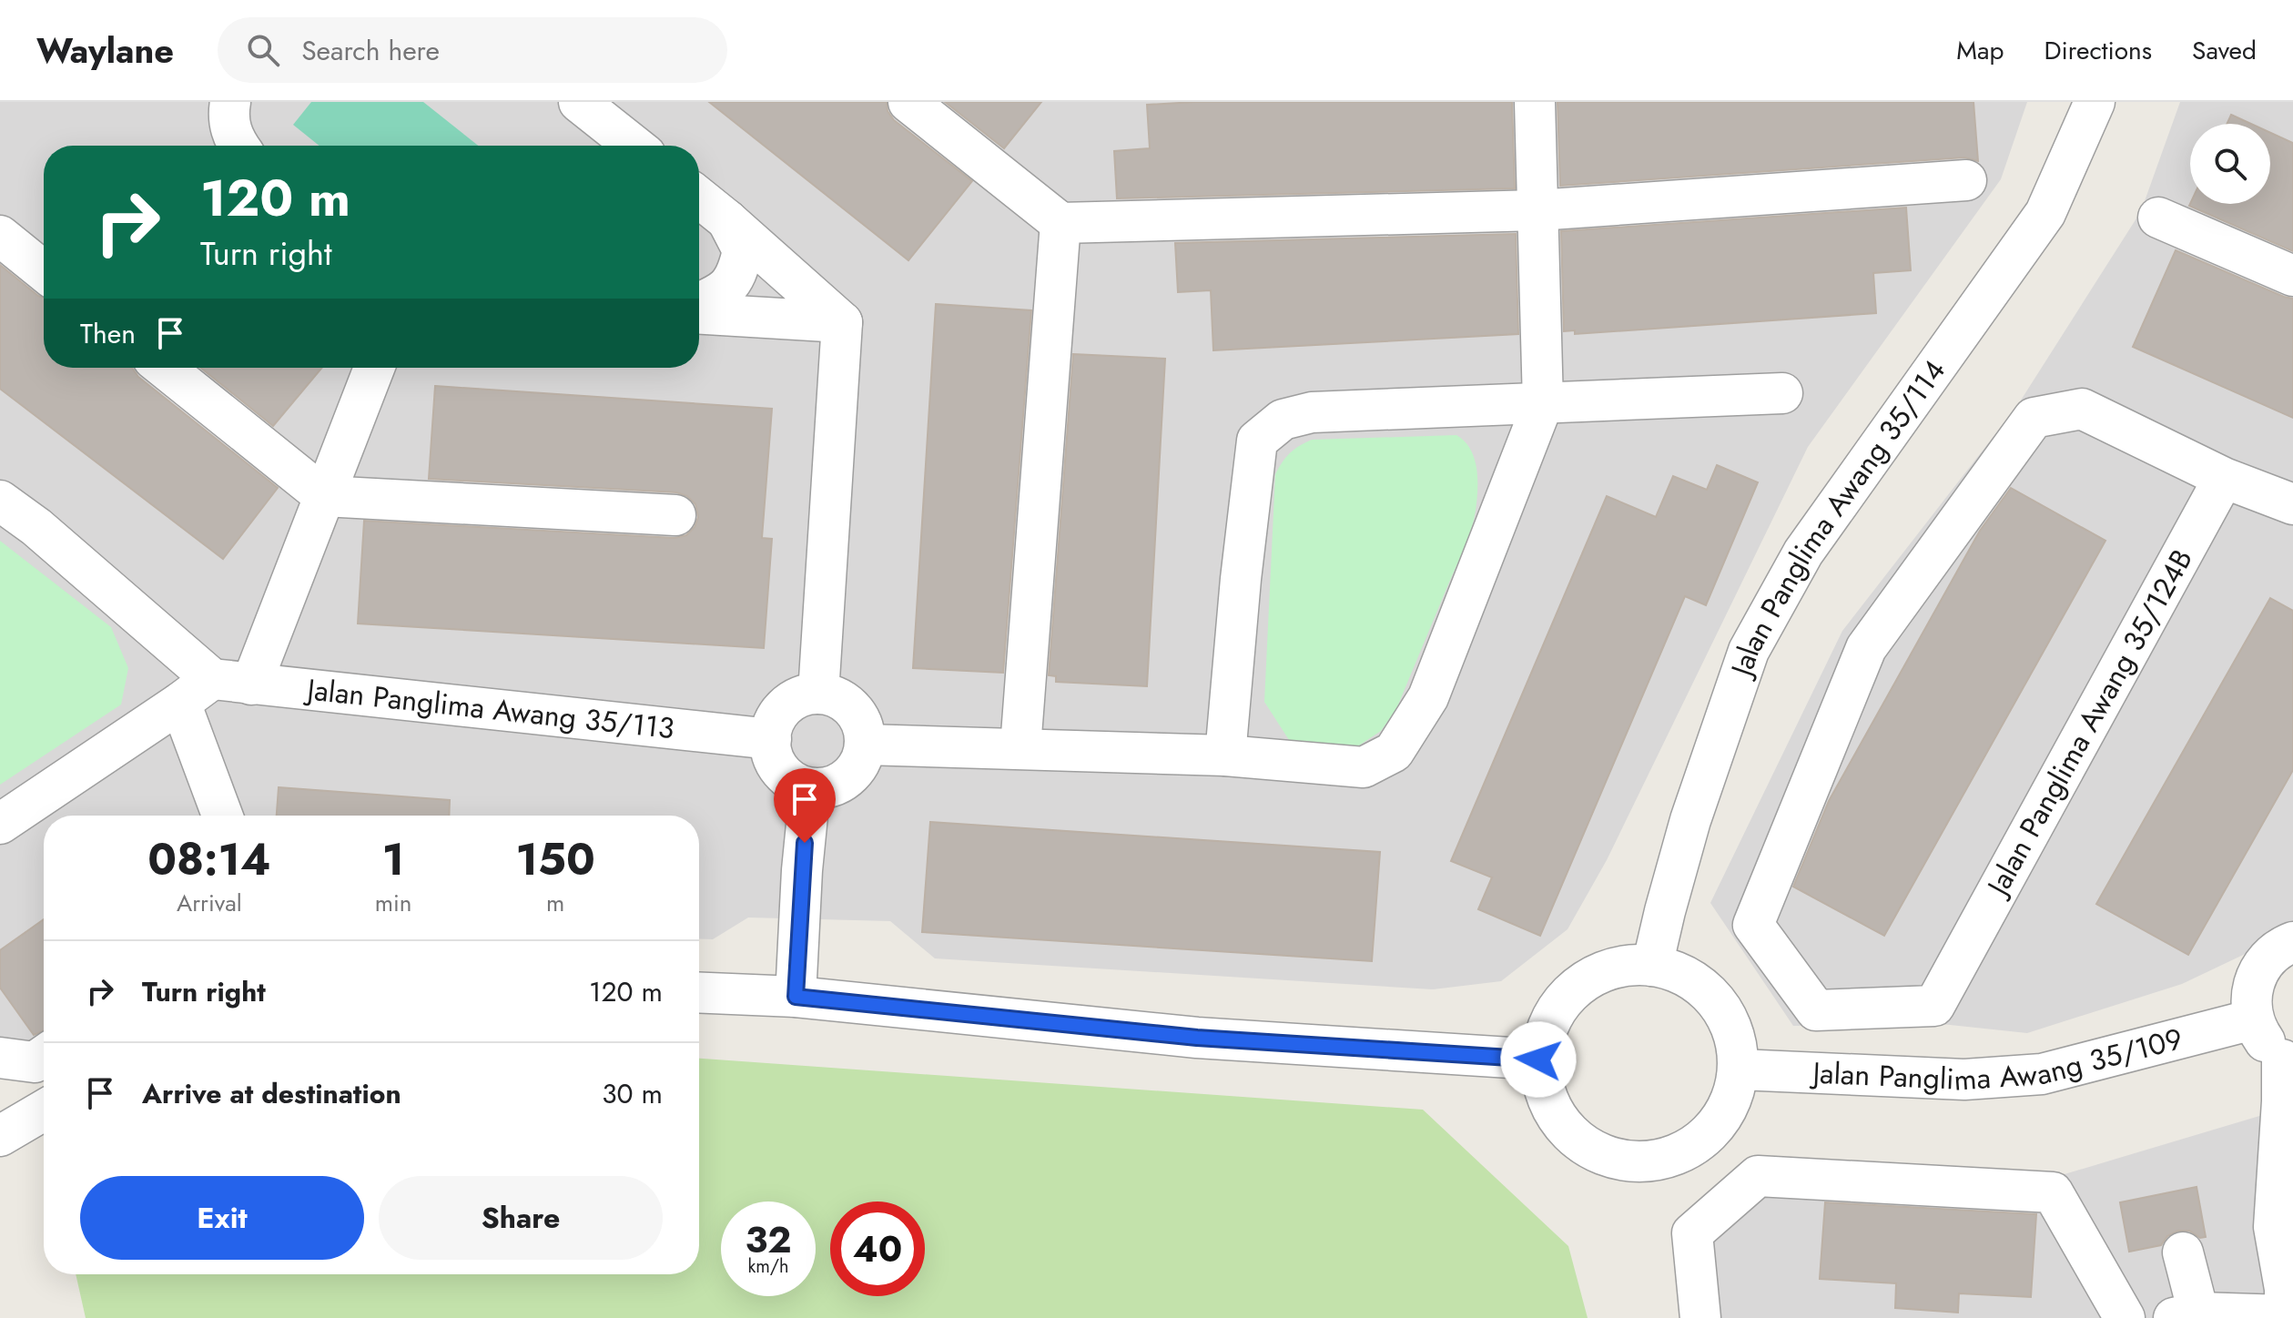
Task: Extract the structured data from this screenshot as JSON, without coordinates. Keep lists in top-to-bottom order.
{
  "streets": {
    "street": [
      "Jalan Panglima Awang 35/114",
      "Jalan Panglima Awang 35/113",
      "Jalan Panglima Awang 35/124B",
      "Jalan Panglima Awang 35/109"
    ]
  },
  "crossings": [
    ["Jalan Panglima Awang 35/114", "Jalan Panglima Awang 35/109"]
  ],
  "page": {
    "header": "Waylane",
    "search": "Search here",
    "nav": ["Map", "Directions", "Saved"],
    "turn": ["120 m", "Turn right"],
    "then": "Then",
    "eta": [
      "08:14",
      "Arrival",
      "1",
      "min",
      "150",
      "m"
    ],
    "list": [
      {
        "name": "Turn right",
        "value": "120 m"
      },
      {
        "name": "Arrive at destination",
        "value": "30 m"
      }
    ],
    "buttons": ["Exit", "Share"],
    "speed": "32 km/h",
    "limit": "40"
  }
}
